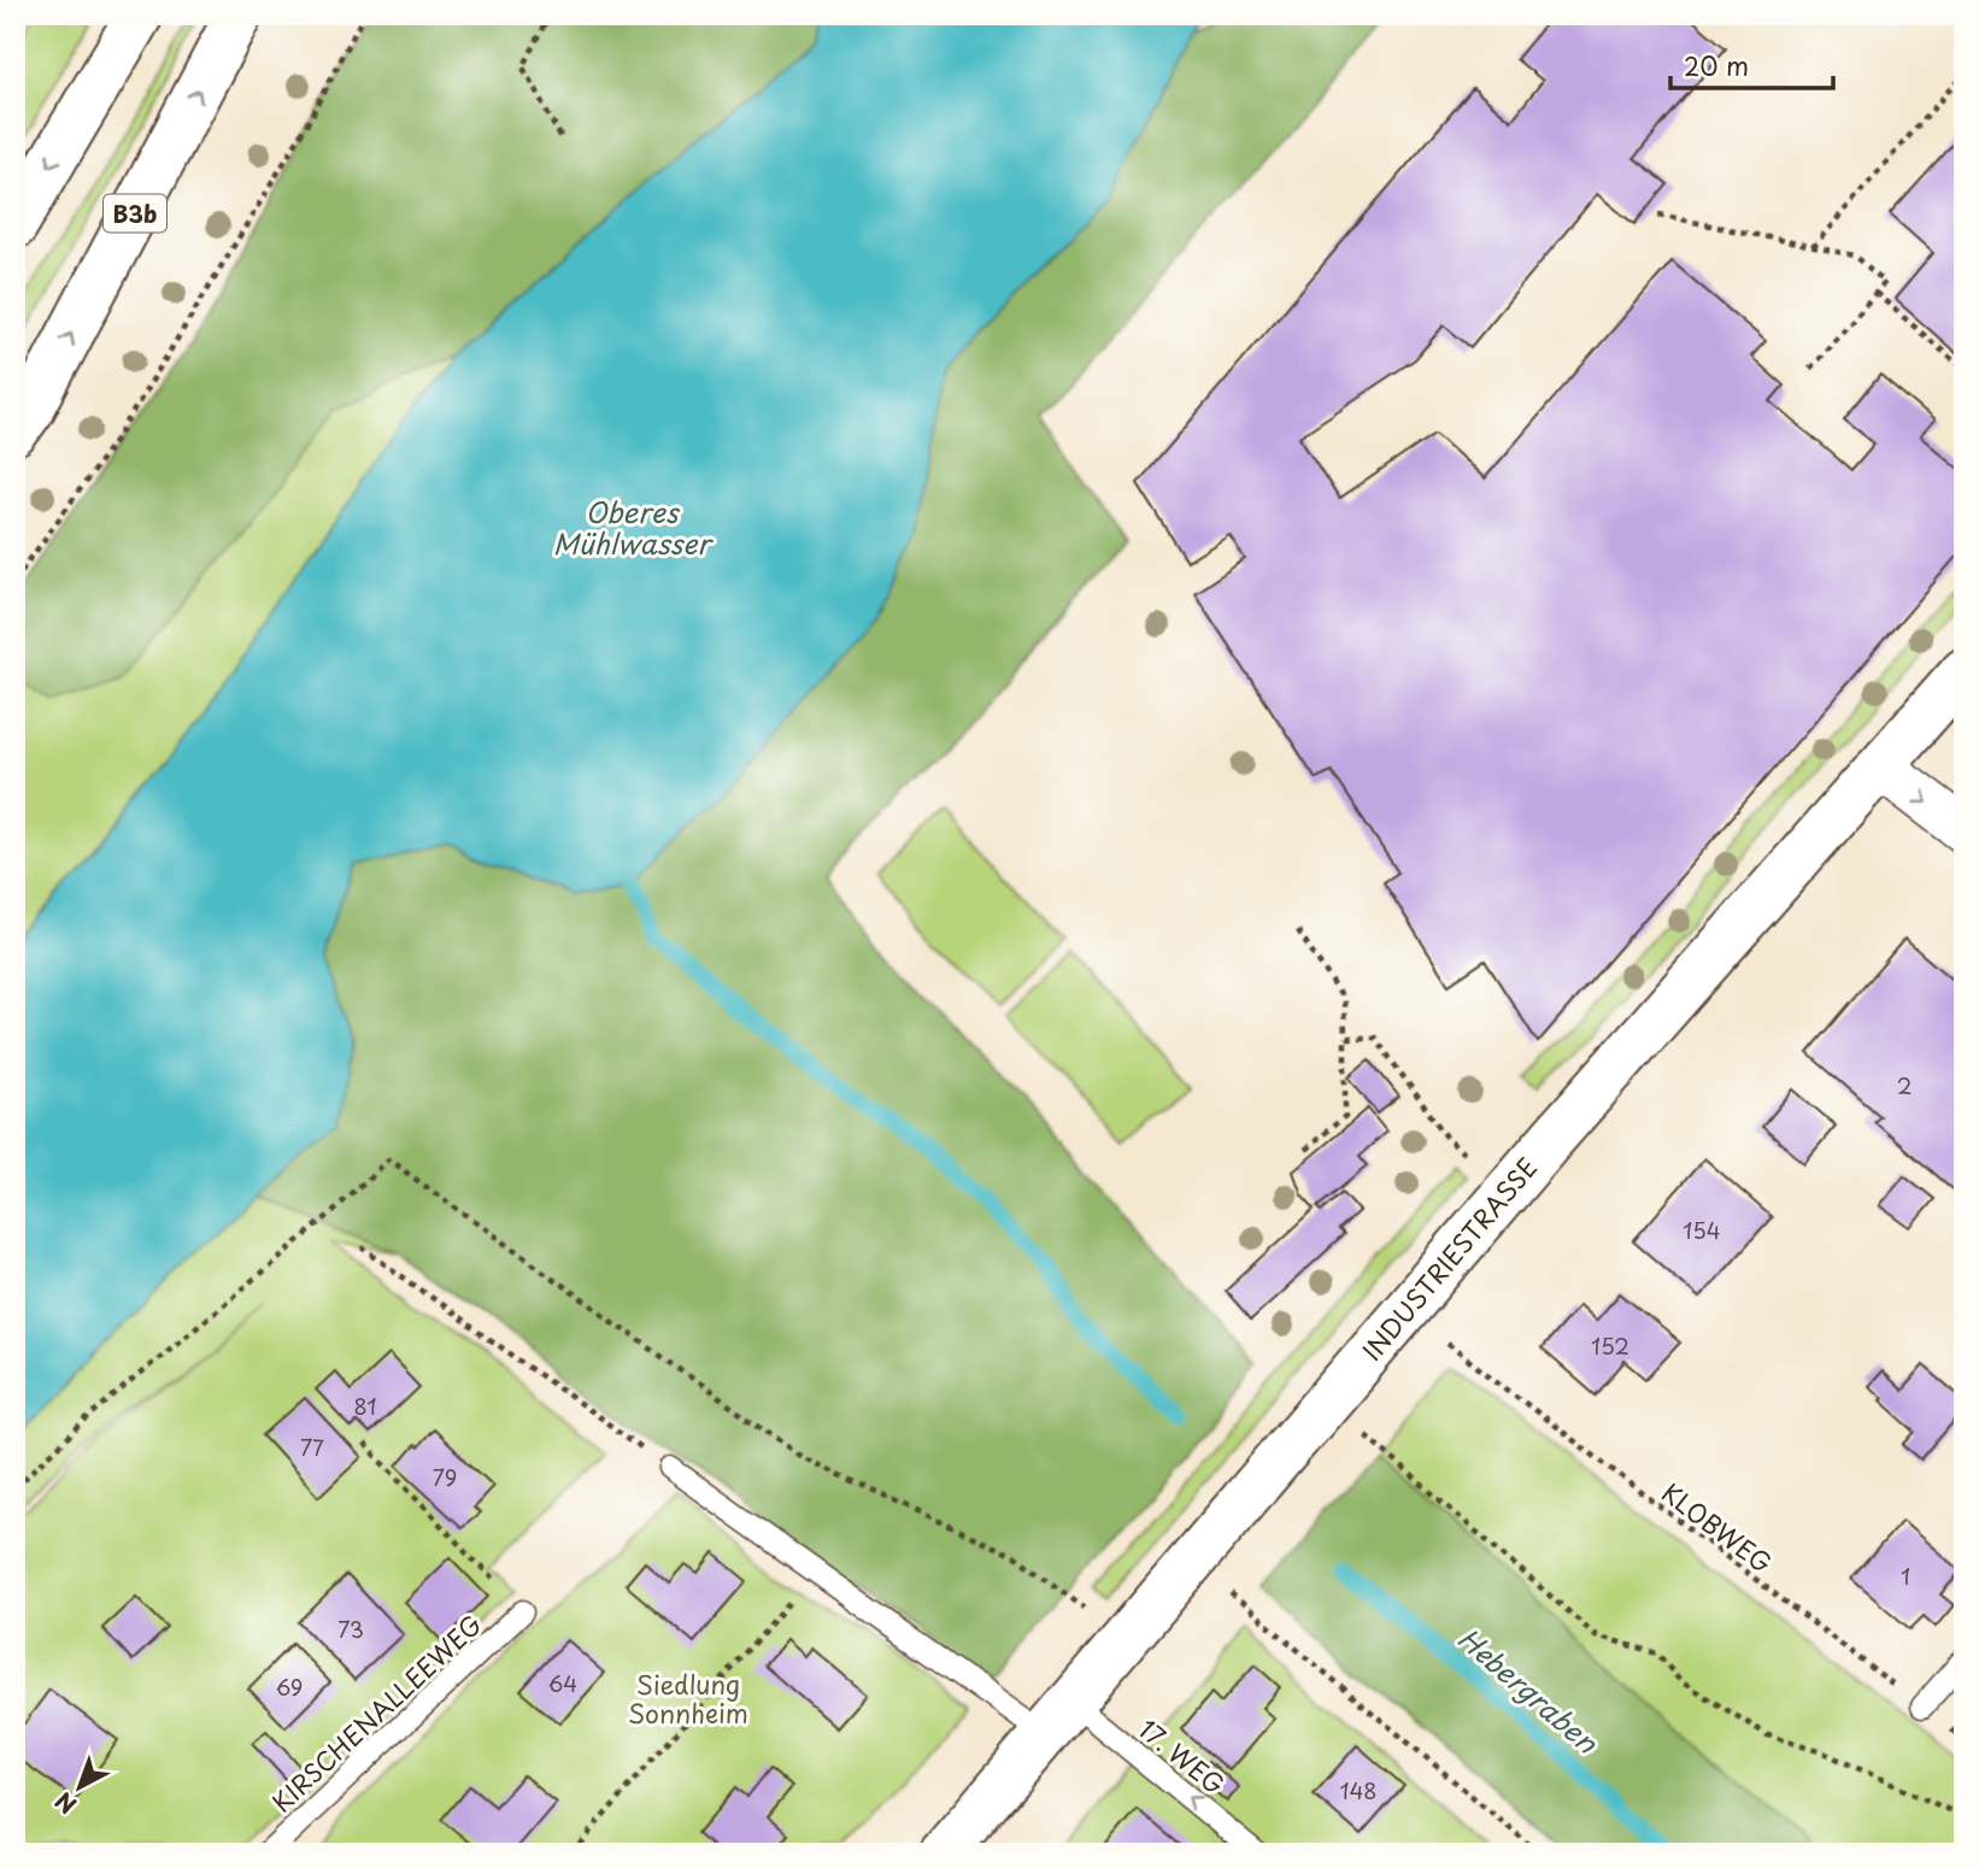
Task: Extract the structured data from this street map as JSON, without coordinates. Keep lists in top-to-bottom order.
{
  "streets": {
    "street": ["B3b", "INDUSTRIESTRASSE"],
    "lane": ["KIRSCHENALLEEWEG", "17. WEG"],
    "path": ["KLOBWEG"]
  },
  "crossings": [
    ["INDUSTRIESTRASSE", "17. WEG"]
  ],
  "water": ["Oberes Mühlwasser", "Hebergraben"],
  "parks": ["Siedlung Sonnheim"],
  "house_numbers": [
    "2",
    "154",
    "152",
    "81",
    "77",
    "79",
    "1",
    "73",
    "64",
    "69",
    "148"
  ],
  "scale_bar": "20 m",
  "north": "bottom left"
}
